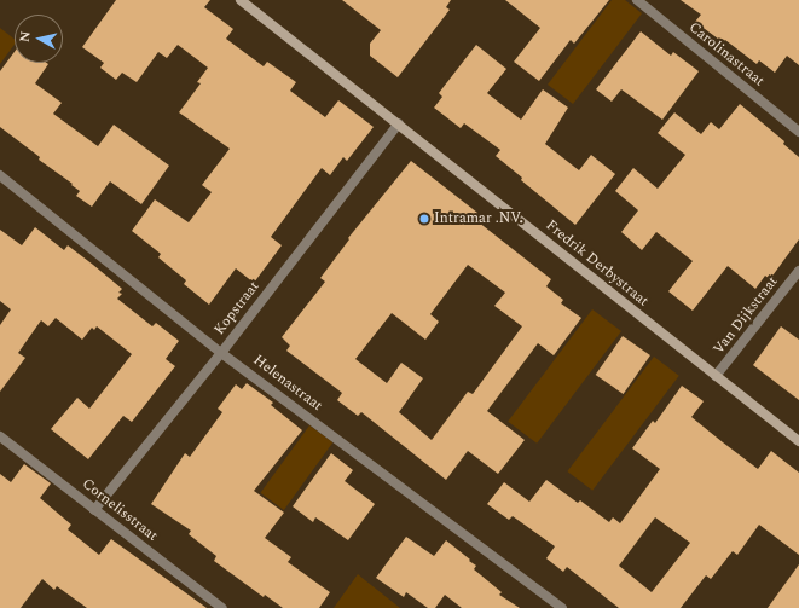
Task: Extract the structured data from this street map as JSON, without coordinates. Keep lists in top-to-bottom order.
{
  "streets": {
    "main road": ["Fredrik Derbystraat"],
    "street": [
      "Carolinastraat",
      "Kopstraat",
      "Van Dijkstraat",
      "Helenastraat",
      "Cornelisstraat"
    ]
  },
  "crossings": [
    ["Fredrik Derbystraat", "Kopstraat"],
    ["Fredrik Derbystraat", "Van Dijkstraat"],
    ["Kopstraat", "Helenastraat"],
    ["Kopstraat", "Cornelisstraat"]
  ],
  "places": ["Intramar .NV."],
  "north": "left"
}
